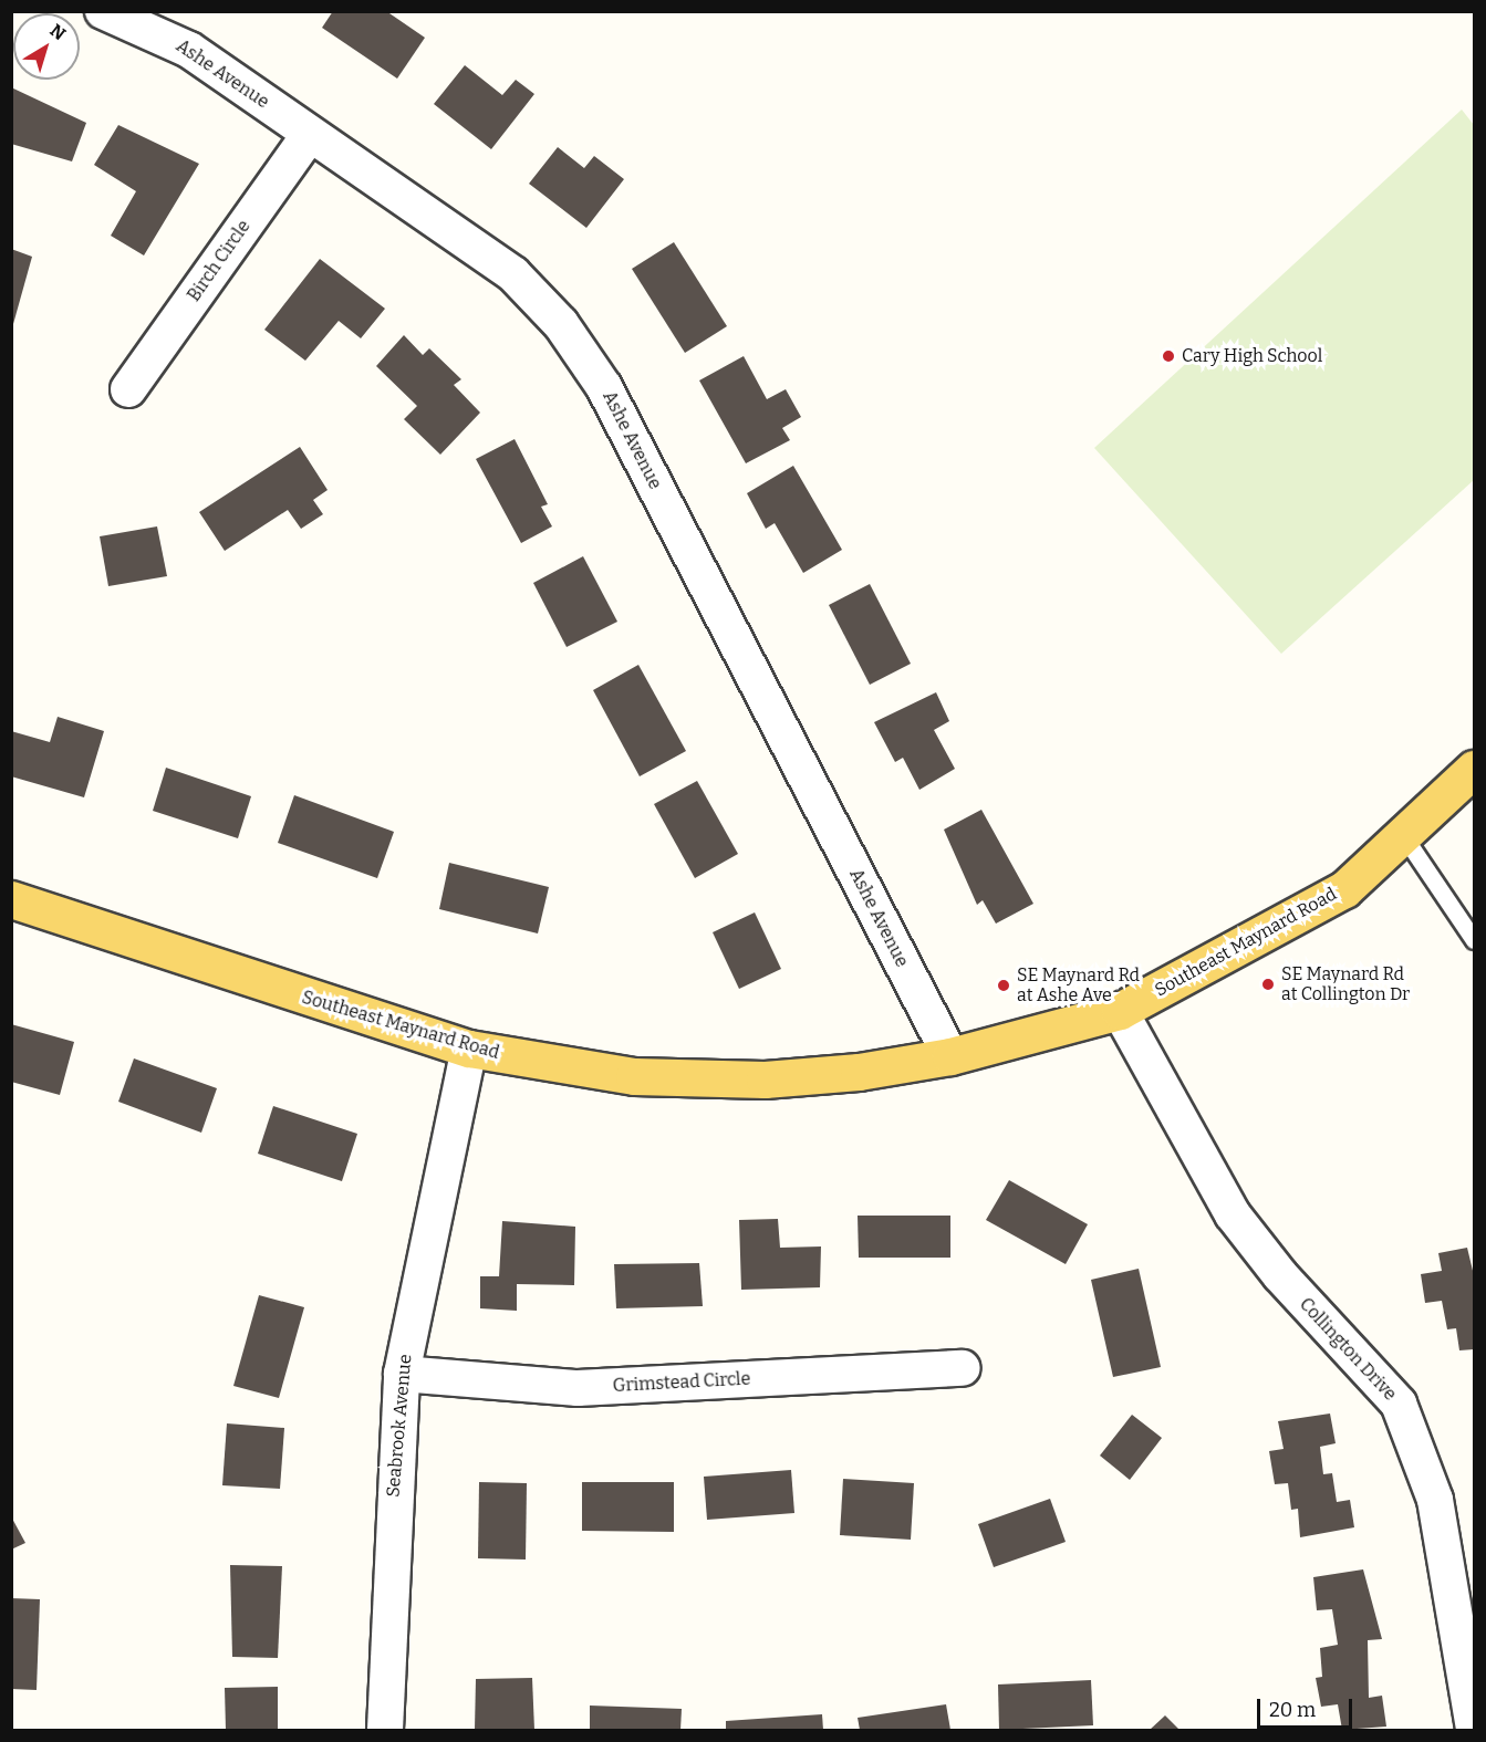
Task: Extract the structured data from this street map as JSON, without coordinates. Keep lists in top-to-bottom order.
{
  "streets": {
    "main road": ["Southeast Maynard Road"],
    "street": [
      "Ashe Avenue",
      "Birch Circle",
      "Collington Drive",
      "Grimstead Circle",
      "Seabrook Avenue"
    ]
  },
  "crossings": [
    ["Ashe Avenue", "Birch Circle"],
    ["Ashe Avenue", "Southeast Maynard Road"],
    ["Southeast Maynard Road", "Collington Drive"],
    ["Southeast Maynard Road", "Seabrook Avenue"],
    ["Grimstead Circle", "Seabrook Avenue"]
  ],
  "places": ["Cary High School", "SE Maynard Rd at Collington Dr", "SE Maynard Rd at Ashe Ave"],
  "scale_bar": "20 m",
  "north": "top right"
}
